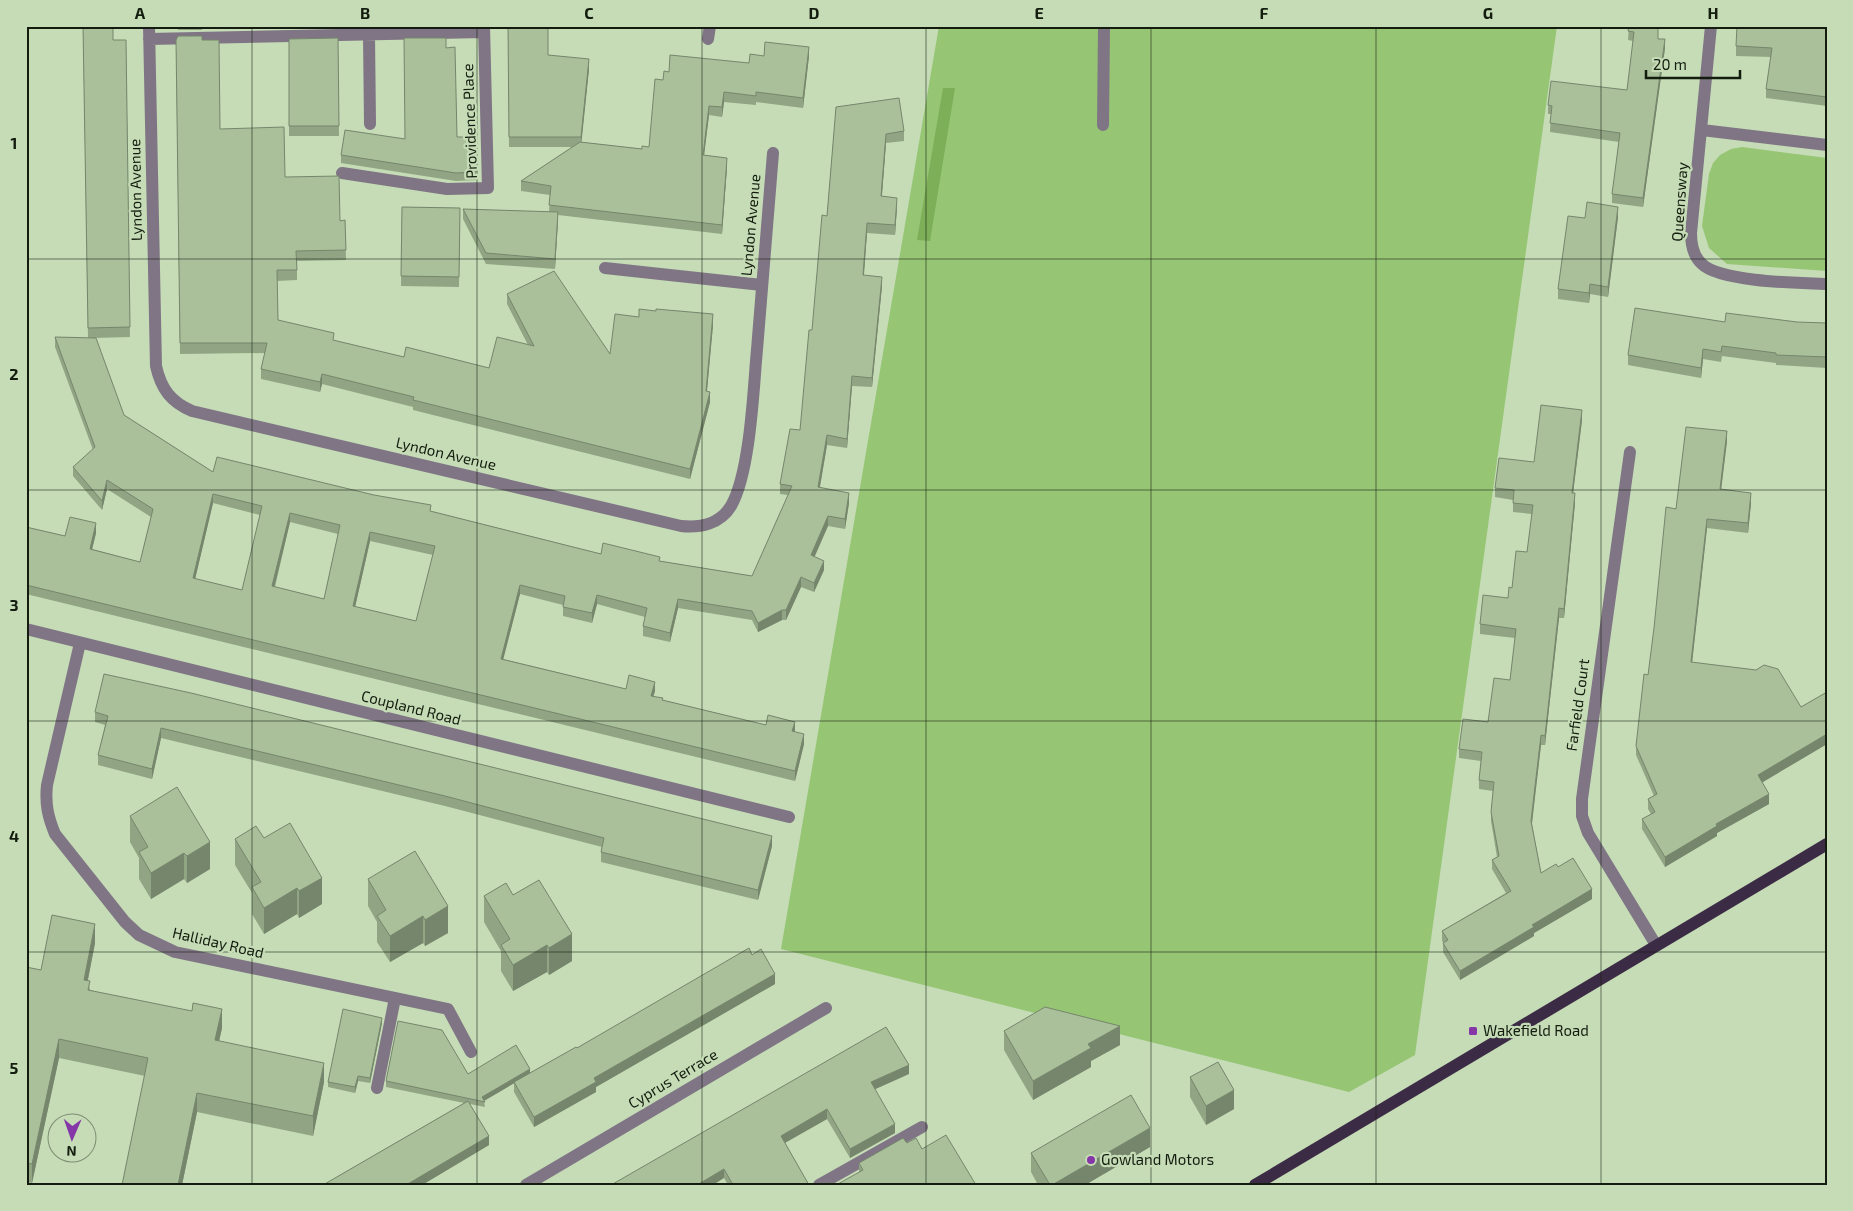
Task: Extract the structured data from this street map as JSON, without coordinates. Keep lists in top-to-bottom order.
{
  "streets": {
    "street": [
      "Providence Place",
      "Lyndon Avenue",
      "Queensway",
      "Farfield Court",
      "Coupland Road",
      "Halliday Road",
      "Cyprus Terrace"
    ]
  },
  "crossings": [
    ["Coupland Road", "Halliday Road"]
  ],
  "places": {
    "transit": ["Wakefield Road"],
    "other": ["Gowland Motors"]
  },
  "scale_bar": "20 m",
  "north": "bottom",
  "grid": {
    "columns": [
      "A",
      "B",
      "C",
      "D",
      "E",
      "F",
      "G",
      "H"
    ],
    "rows": [
      "1",
      "2",
      "3",
      "4",
      "5"
    ]
  }
}
